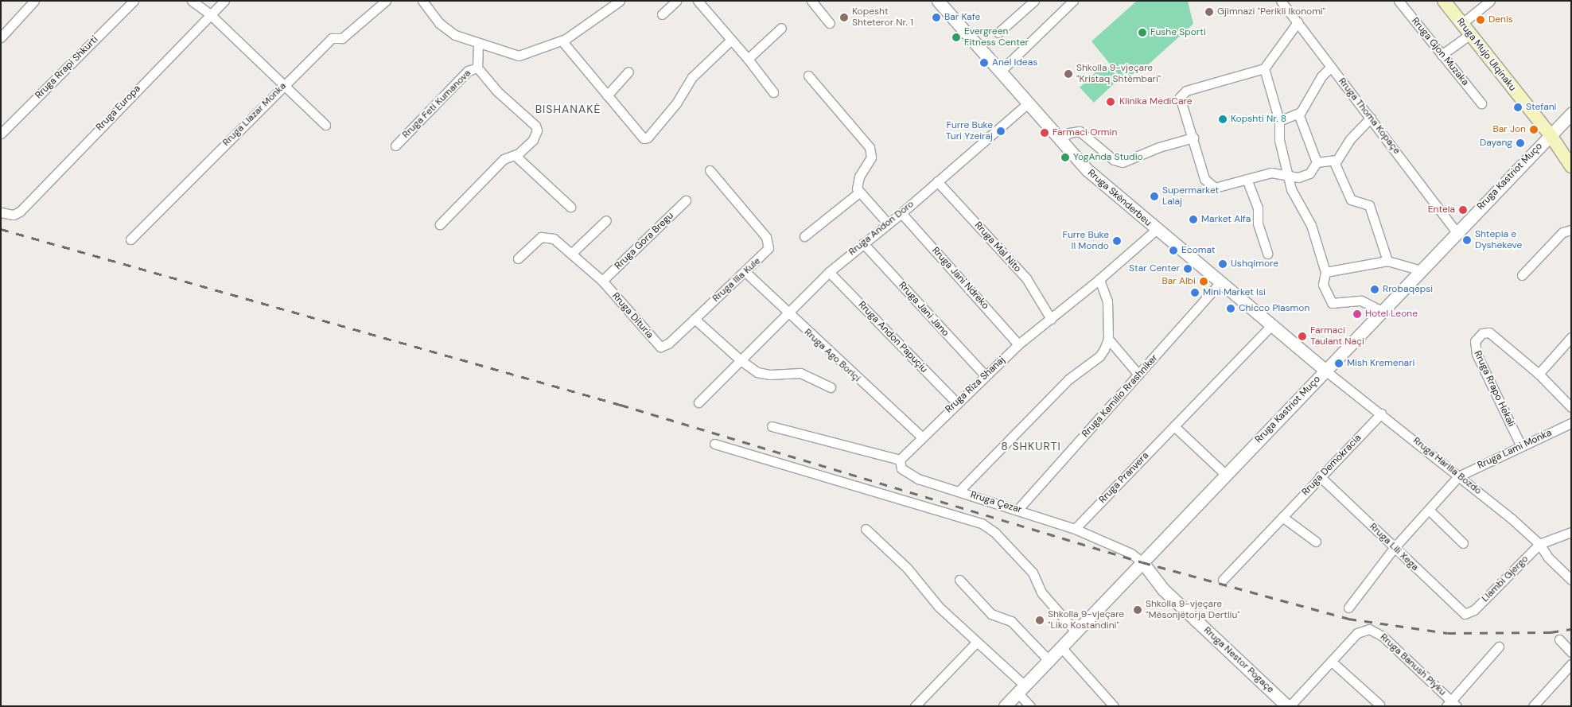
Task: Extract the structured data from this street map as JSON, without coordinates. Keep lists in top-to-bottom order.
{
  "streets": {
    "main road": ["Rruga Mujo Ulqinaku"],
    "street": [
      "Rruga Gjon Muzaka",
      "Rruga Rrapi Shkurti",
      "Rruga Feti Kumanova",
      "Rruga Europa",
      "Rruga Llazar Monka",
      "Rruga Thoma Kopaçe",
      "Rruga Kastriot Muço",
      "Rruga Skënderbeu",
      "Rruga Andon Doro",
      "Rruga Gora Bregu",
      "Rruga Mal Nito",
      "Rruga Jani Ndreko",
      "Rruga Ilia Kule",
      "Rruga Jani Jano",
      "Rruga Dituria",
      "Rruga Andon Papuçiu",
      "Rruga Ago Boriçi",
      "Rruga Riza Shanaj",
      "Rruga Rrapo Hekali",
      "Rruga Kamilio Rrashniker",
      "Rruga Lami Monka",
      "Rruga Demokracia",
      "Rruga Harilla Bozdo",
      "Rruga Pranvera",
      "Rruga Çezar",
      "Rruga Lili Xega",
      "Llambi Gjergo",
      "Rruga Nestor Pogaçe",
      "Rruga Banush Plyku"
    ]
  },
  "crossings": [
    ["Rruga Mujo Ulqinaku", "Rruga Kastriot Muço"],
    ["Rruga Thoma Kopaçe", "Rruga Kastriot Muço"],
    ["Rruga Kastriot Muço", "Rruga Skënderbeu"],
    ["Rruga Kastriot Muço", "Rruga Harilla Bozdo"],
    ["Rruga Kastriot Muço", "Rruga Çezar"],
    ["Rruga Kastriot Muço", "Rruga Nestor Pogaçe"],
    ["Rruga Skënderbeu", "Rruga Andon Doro"],
    ["Rruga Skënderbeu", "Rruga Riza Shanaj"],
    ["Rruga Skënderbeu", "Rruga Kamilio Rrashniker"],
    ["Rruga Skënderbeu", "Rruga Harilla Bozdo"],
    ["Rruga Skënderbeu", "Rruga Pranvera"],
    ["Rruga Andon Doro", "Rruga Mal Nito"],
    ["Rruga Andon Doro", "Rruga Jani Ndreko"],
    ["Rruga Andon Doro", "Rruga Jani Jano"],
    ["Rruga Andon Doro", "Rruga Andon Papuçiu"],
    ["Rruga Andon Doro", "Rruga Ago Boriçi"],
    ["Rruga Gora Bregu", "Rruga Dituria"],
    ["Rruga Mal Nito", "Rruga Riza Shanaj"],
    ["Rruga Jani Ndreko", "Rruga Riza Shanaj"],
    ["Rruga Ilia Kule", "Rruga Dituria"],
    ["Rruga Ilia Kule", "Rruga Ago Boriçi"],
    ["Rruga Jani Jano", "Rruga Riza Shanaj"],
    ["Rruga Andon Papuçiu", "Rruga Riza Shanaj"],
    ["Rruga Ago Boriçi", "Rruga Riza Shanaj"],
    ["Rruga Riza Shanaj", "Rruga Çezar"],
    ["Rruga Rrapo Hekali", "Rruga Lami Monka"],
    ["Rruga Kamilio Rrashniker", "Rruga Çezar"],
    ["Rruga Lami Monka", "Rruga Harilla Bozdo"],
    ["Rruga Demokracia", "Rruga Harilla Bozdo"],
    ["Rruga Demokracia", "Rruga Lili Xega"],
    ["Rruga Harilla Bozdo", "Llambi Gjergo"],
    ["Rruga Pranvera", "Rruga Çezar"],
    ["Rruga Çezar", "Rruga Nestor Pogaçe"],
    ["Rruga Lili Xega", "Llambi Gjergo"],
    ["Rruga Nestor Pogaçe", "Rruga Banush Plyku"]
  ],
  "districts": ["BISHANAKË", "8 SHKURTI"],
  "places": [
    "Gjimnazi \"Perikli Ikonomi\"",
    "Kopesht Shteteror Nr. 1",
    "Bar Kafe",
    "Denis",
    "Fushe Sporti",
    "Evergreen Fitness Center",
    "Anel Ideas",
    "Shkolla 9-vjeçare \"Kristaq Shtëmbari\"",
    "Klinika MediCare",
    "Stefani",
    "Kopshti Nr. 8",
    "Bar Jon",
    "Furre Buke Turi Yzeiraj",
    "Farmaci Ormin",
    "Dayang",
    "YogAnda Studio",
    "Supermarket Lalaj",
    "Entela",
    "Market Alfa",
    "Shtepia e Dyshekeve",
    "Furre Buke Il Mondo",
    "Ecomat",
    "Ushqimore",
    "Star Center",
    "Bar Albi",
    "Rrobaqepsi",
    "Mini Market Isi",
    "Chicco Plasmon",
    "Hotel Leone",
    "Farmaci Taulant Naçi",
    "Mish Kremenari",
    "Shkolla 9-vjeçare \"Mësonjëtorja Dertliu\"",
    "Shkolla 9-vjeçare \"Liko Kostandini\""
  ]
}
